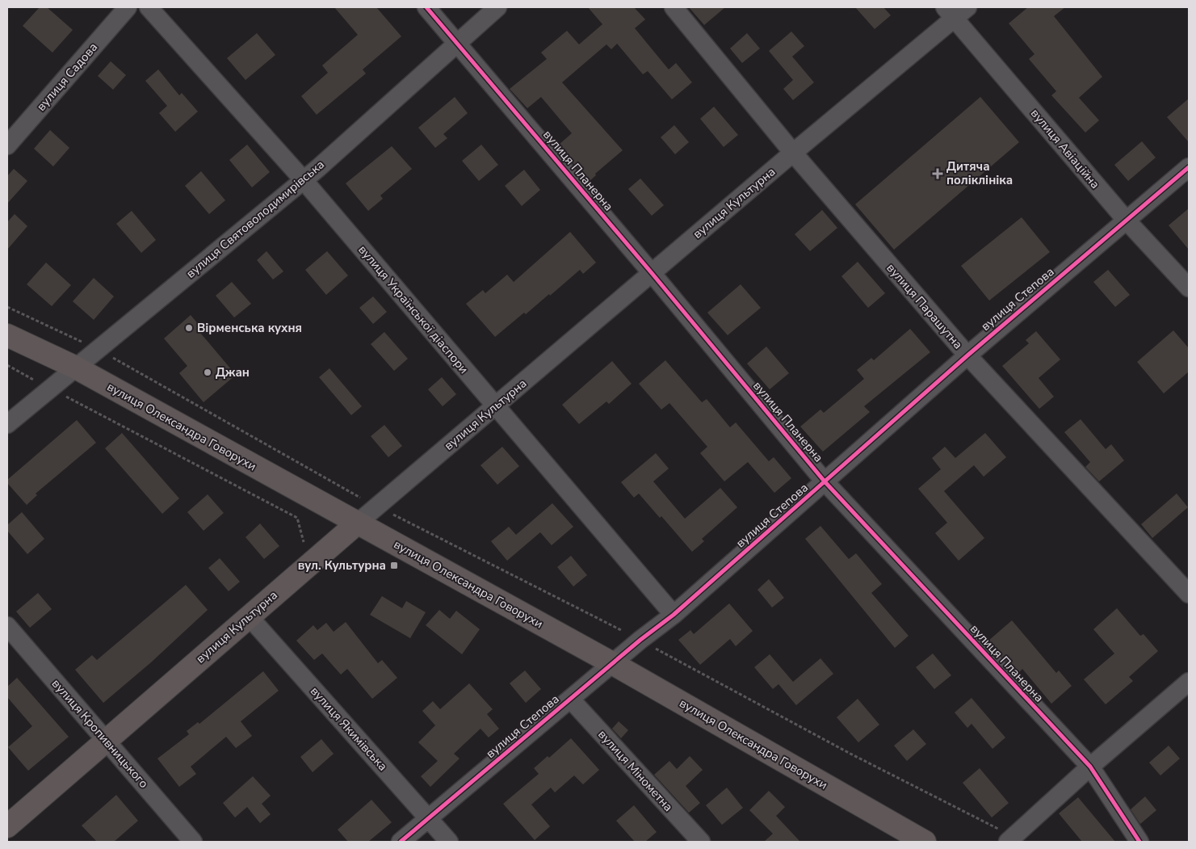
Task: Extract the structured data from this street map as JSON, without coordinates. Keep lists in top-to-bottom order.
{
  "streets": {
    "main road": ["вулиця Культурна", "вулиця Олександра Говорухи"],
    "street": [
      "вулиця Садова",
      "вулиця Авіаційна",
      "вулиця Планерна",
      "вулиця Святоволодимирівська",
      "вулиця Степова",
      "вулиця Парашутна",
      "вулиця Української діаспори",
      "вулиця Якимівська",
      "вулиця Кропивницького",
      "вулиця Мінометна"
    ]
  },
  "crossings": [
    ["вулиця Авіаційна", "вулиця Культурна"],
    ["вулиця Авіаційна", "вулиця Степова"],
    ["вулиця Планерна", "вулиця Культурна"],
    ["вулиця Планерна", "вулиця Святоволодимирівська"],
    ["вулиця Планерна", "вулиця Степова"],
    ["вулиця Культурна", "вулиця Парашутна"],
    ["вулиця Культурна", "вулиця Української діаспори"],
    ["вулиця Культурна", "вулиця Олександра Говорухи"],
    ["вулиця Культурна", "вулиця Якимівська"],
    ["вулиця Культурна", "вулиця Кропивницького"],
    ["вулиця Святоволодимирівська", "вулиця Української діаспори"],
    ["вулиця Святоволодимирівська", "вулиця Олександра Говорухи"],
    ["вулиця Степова", "вулиця Парашутна"],
    ["вулиця Степова", "вулиця Української діаспори"],
    ["вулиця Степова", "вулиця Олександра Говорухи"],
    ["вулиця Степова", "вулиця Якимівська"],
    ["вулиця Степова", "вулиця Мінометна"]
  ],
  "places": {
    "health": ["Дитяча поліклініка"],
    "other": ["Вірменська кухня", "Джан"],
    "transit": ["вул. Культурна"]
  }
}
